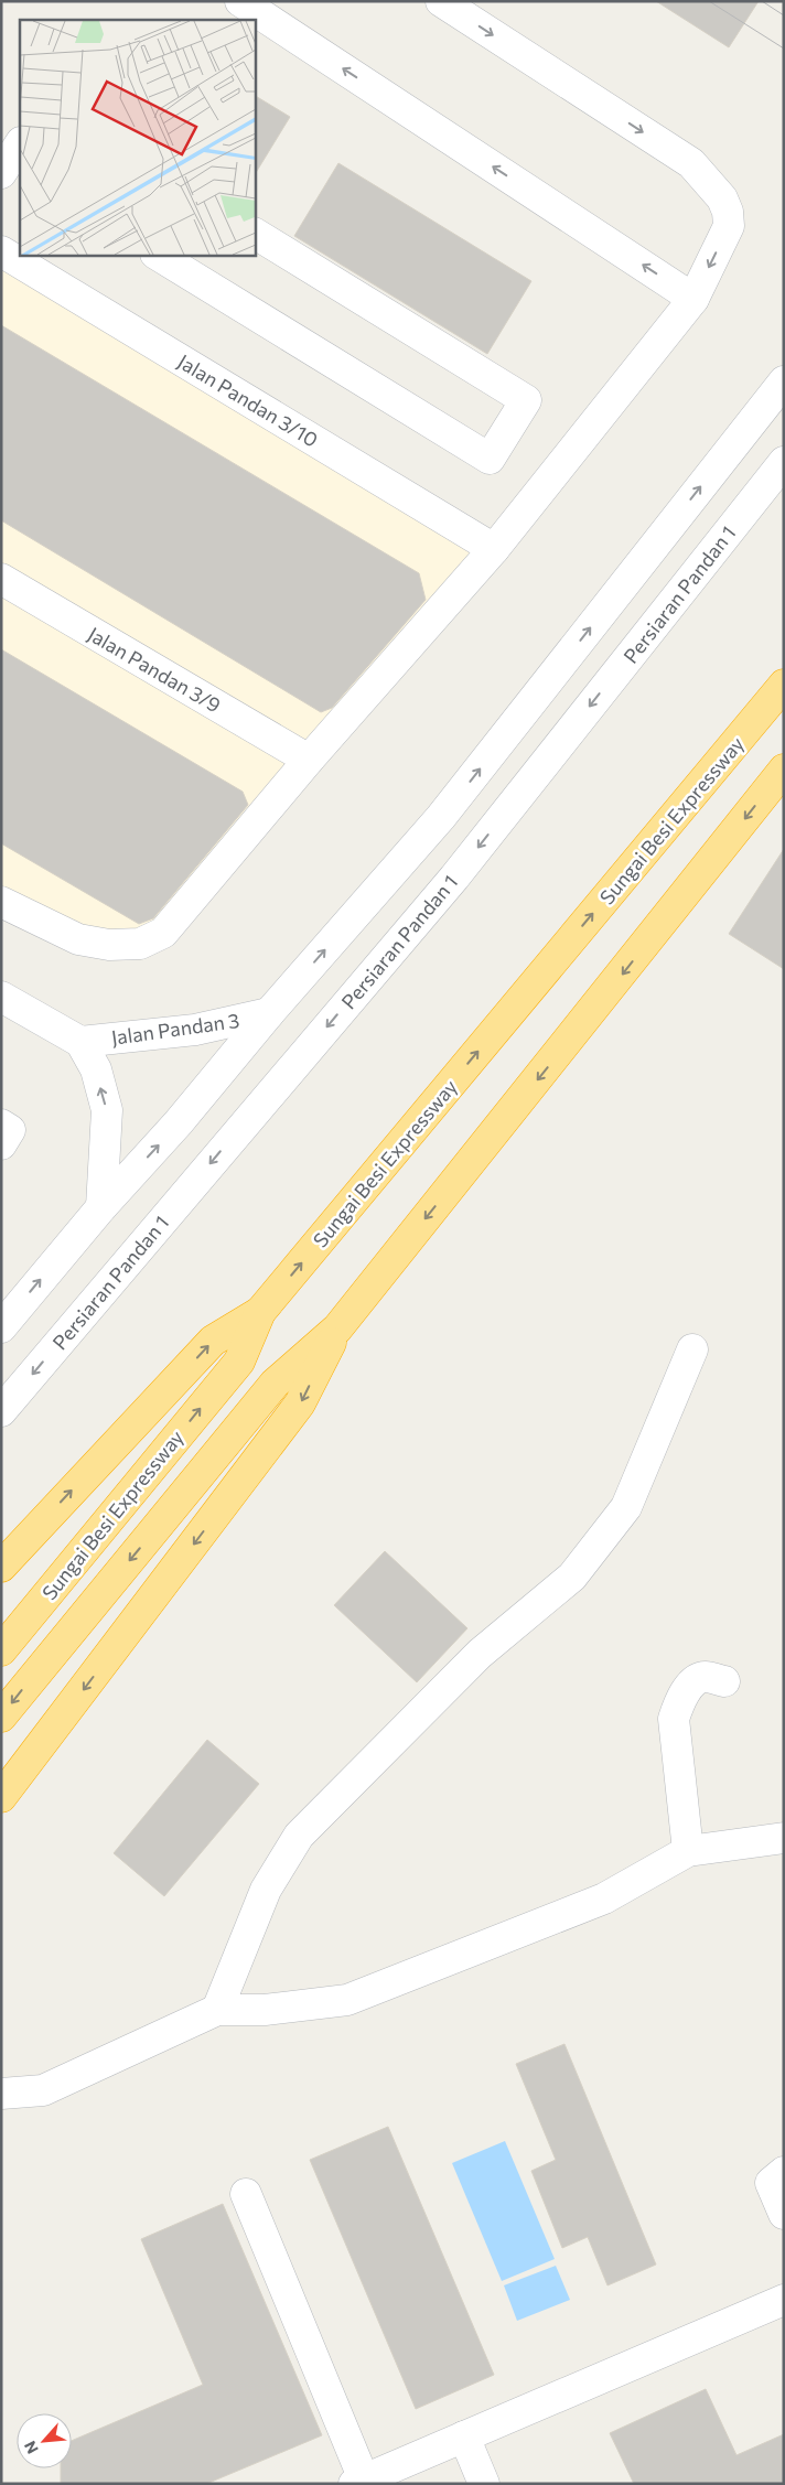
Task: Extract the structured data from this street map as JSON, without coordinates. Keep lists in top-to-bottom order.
{
  "streets": {
    "highway": ["Sungai Besi Expressway"],
    "street": [
      "Jalan Pandan 3/10",
      "Persiaran Pandan 1",
      "Jalan Pandan 3/9",
      "Jalan Pandan 3"
    ]
  },
  "one_way": ["Jalan Pandan 3"],
  "north": "bottom left"
}
